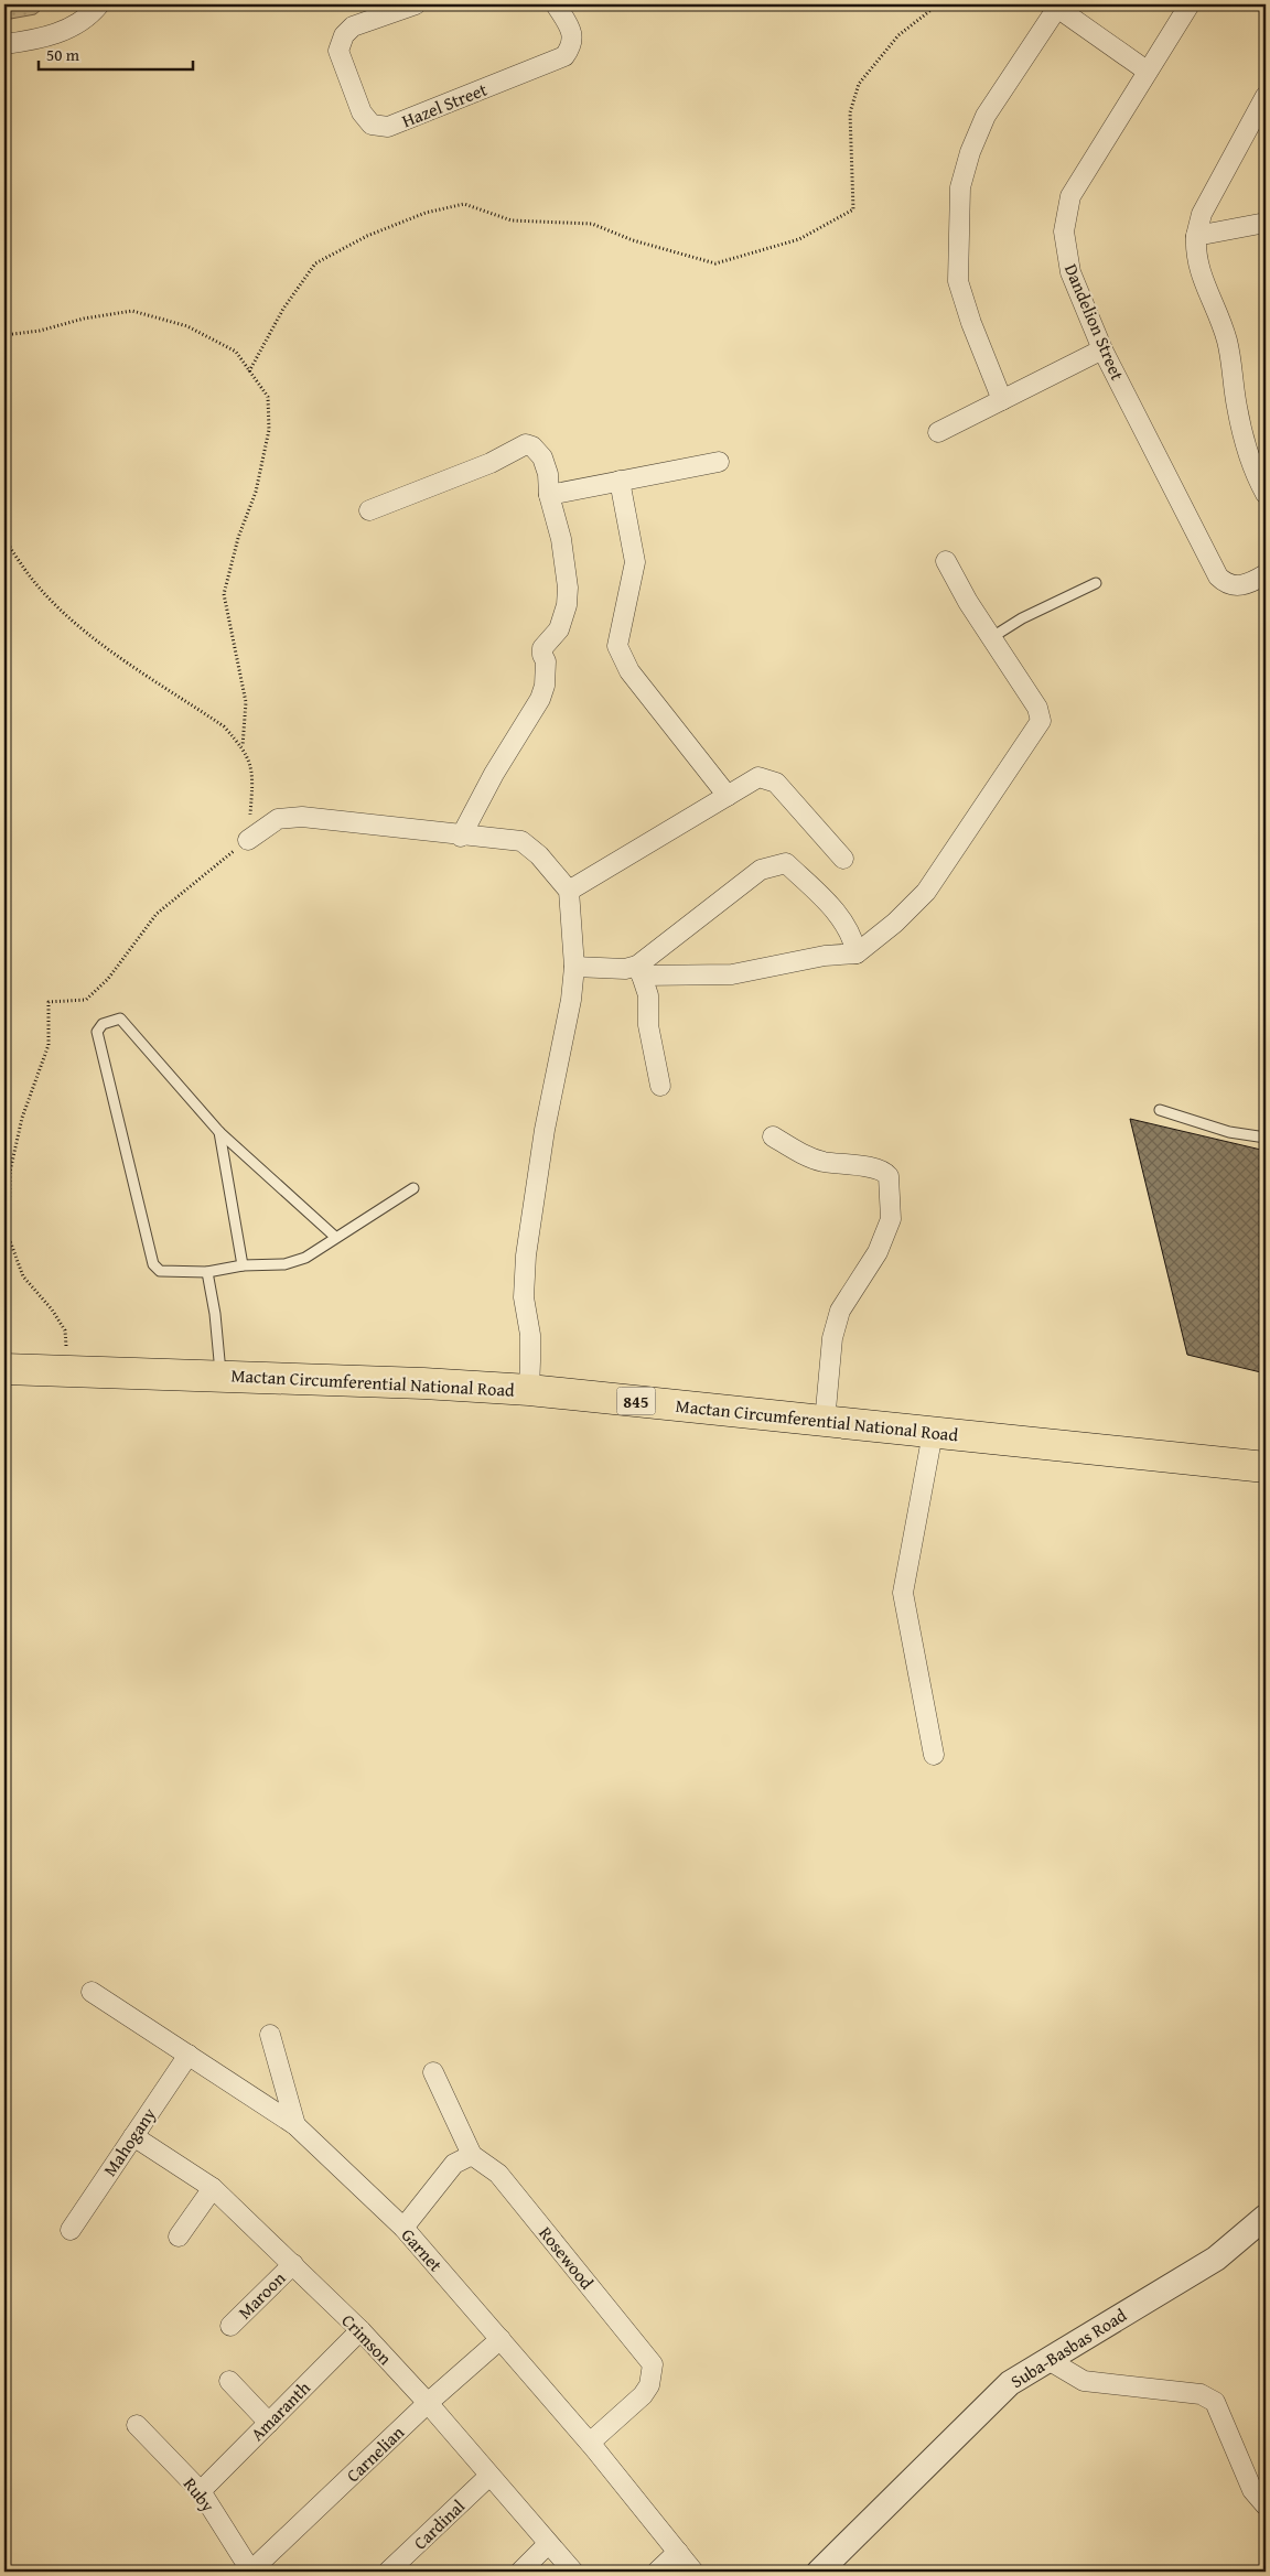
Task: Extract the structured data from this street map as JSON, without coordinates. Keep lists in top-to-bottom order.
{
  "streets": {
    "main road": ["Mactan Circumferential National Road", "845"],
    "street": [
      "Hazel Street",
      "Dandelion Street",
      "Mahogany",
      "Garnet",
      "Rosewood",
      "Maroon",
      "Crimson",
      "Suba-Basbas Road",
      "Amaranth",
      "Carnelian",
      "Ruby",
      "Cardinal"
    ]
  },
  "crossings": [
    ["Mahogany", "Garnet"],
    ["Mahogany", "Crimson"],
    ["Garnet", "Rosewood"],
    ["Garnet", "Carnelian"],
    ["Maroon", "Crimson"],
    ["Crimson", "Amaranth"],
    ["Crimson", "Carnelian"],
    ["Crimson", "Cardinal"],
    ["Amaranth", "Ruby"],
    ["Carnelian", "Ruby"]
  ],
  "scale_bar": "50 m"
}
